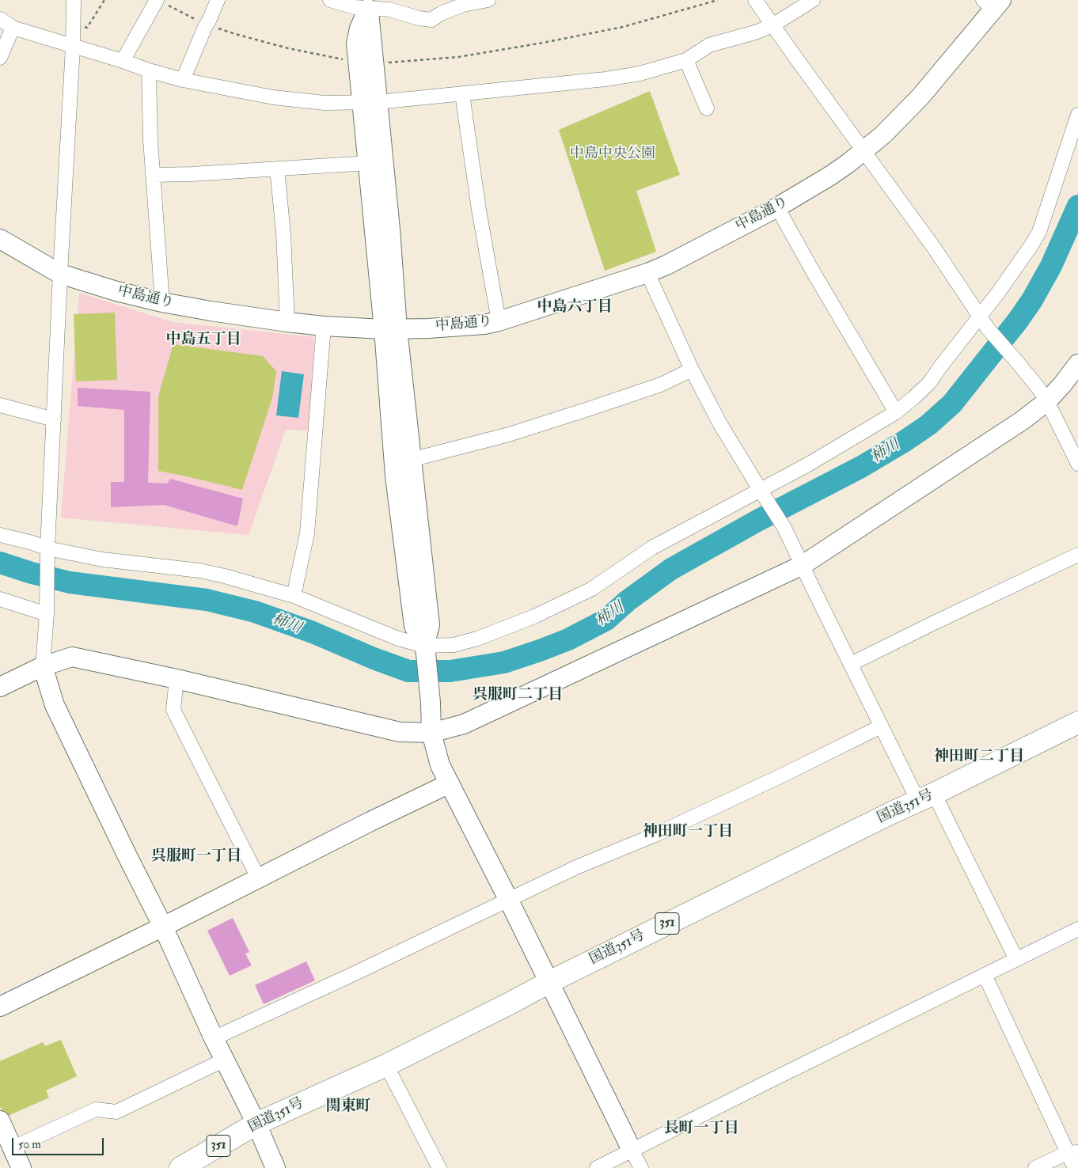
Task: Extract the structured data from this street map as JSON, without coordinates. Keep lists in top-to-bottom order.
{
  "streets": {
    "highway": ["国道351号", "351"],
    "street": ["中島通り"]
  },
  "districts": [
    "中島六丁目",
    "中島五丁目",
    "呉服町二丁目",
    "神田町二丁目",
    "神田町一丁目",
    "呉服町一丁目",
    "関東町",
    "長町一丁目"
  ],
  "water": ["柿川"],
  "parks": ["中島中央公園"],
  "scale_bar": "50 m"
}
